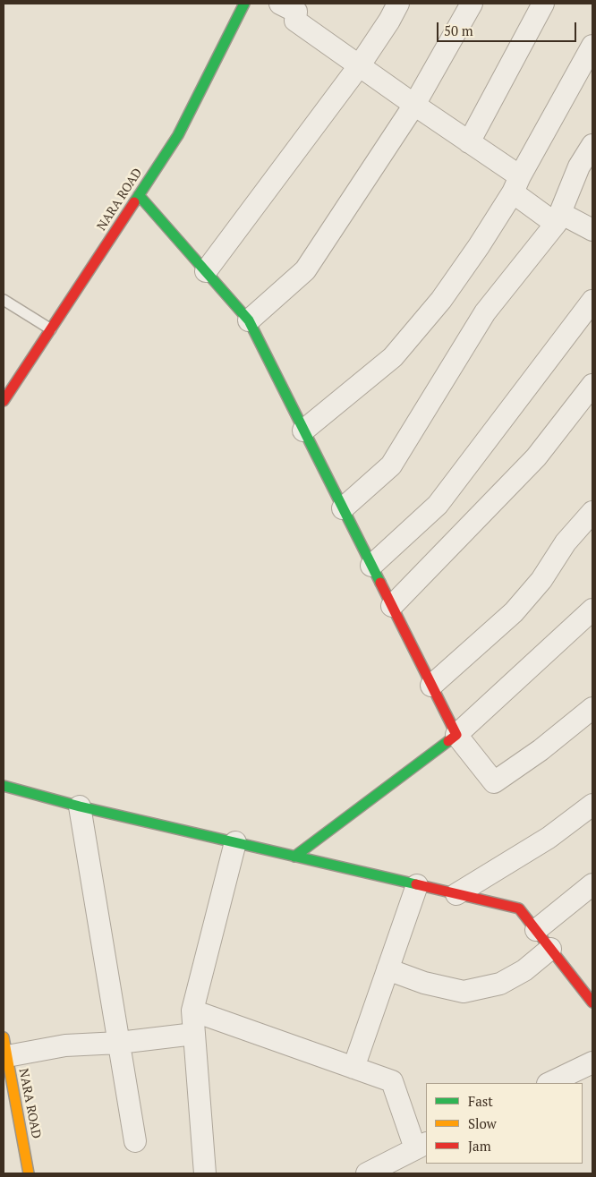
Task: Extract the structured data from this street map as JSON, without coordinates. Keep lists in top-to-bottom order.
{
  "streets": {
    "street": ["NARA ROAD"]
  },
  "legend": ["Fast", "Slow", "Jam"],
  "scale_bar": "50 m"
}
